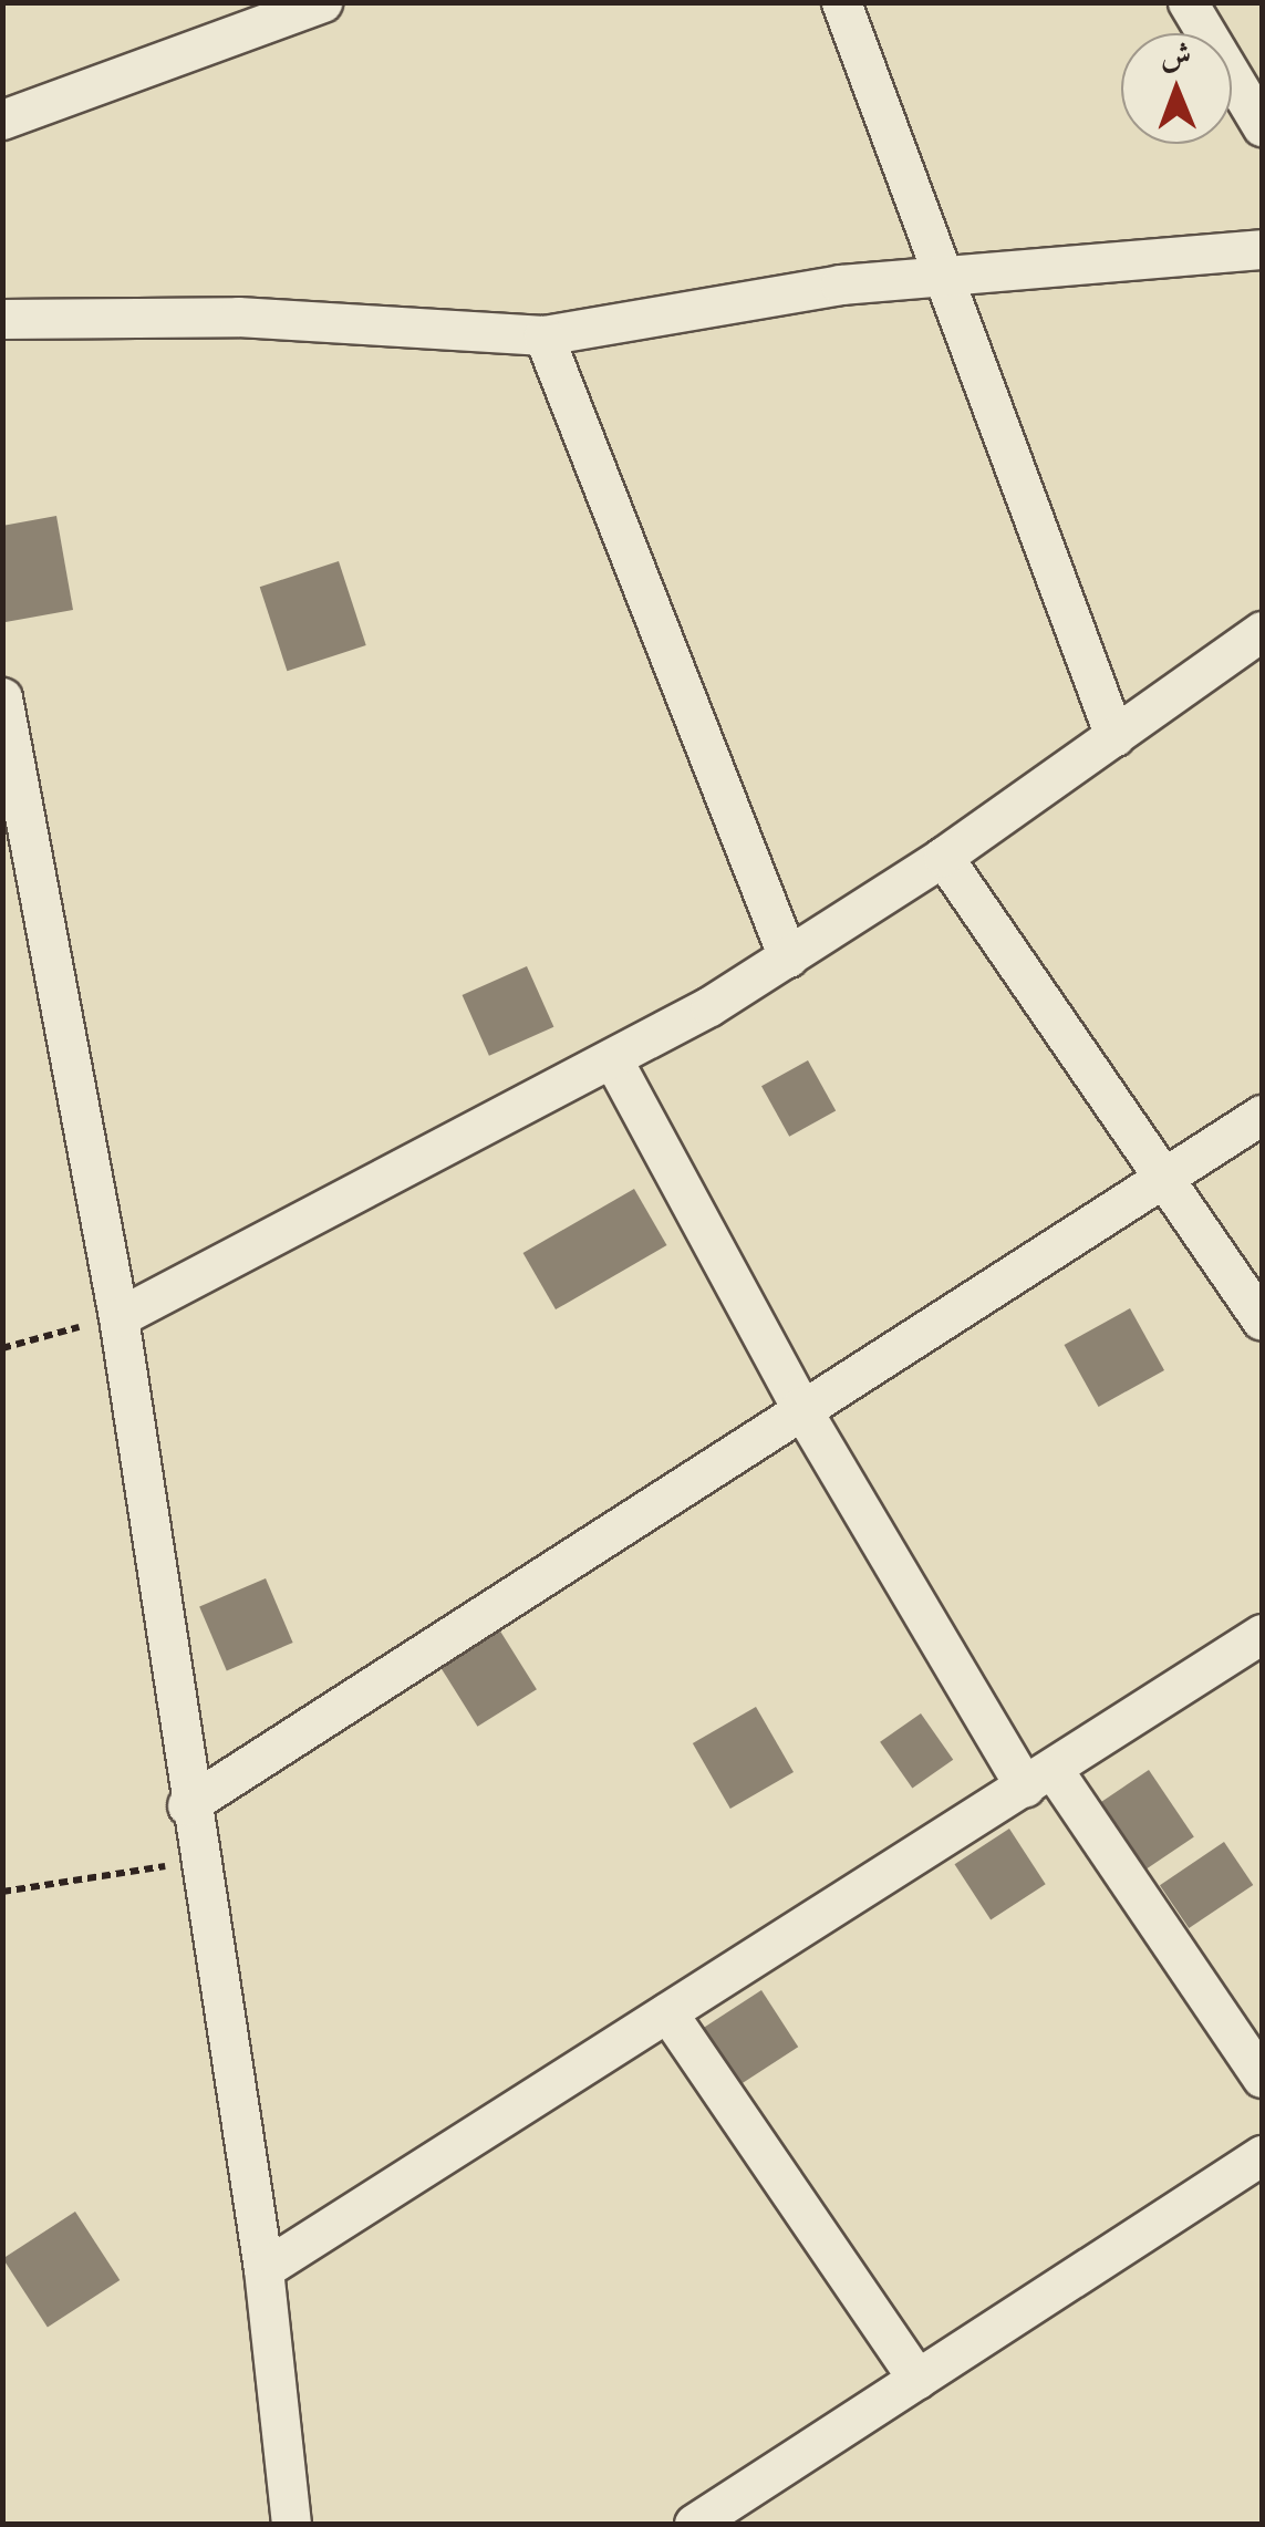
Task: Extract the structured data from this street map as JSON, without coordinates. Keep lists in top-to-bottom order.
{
  "north": "top"
}
